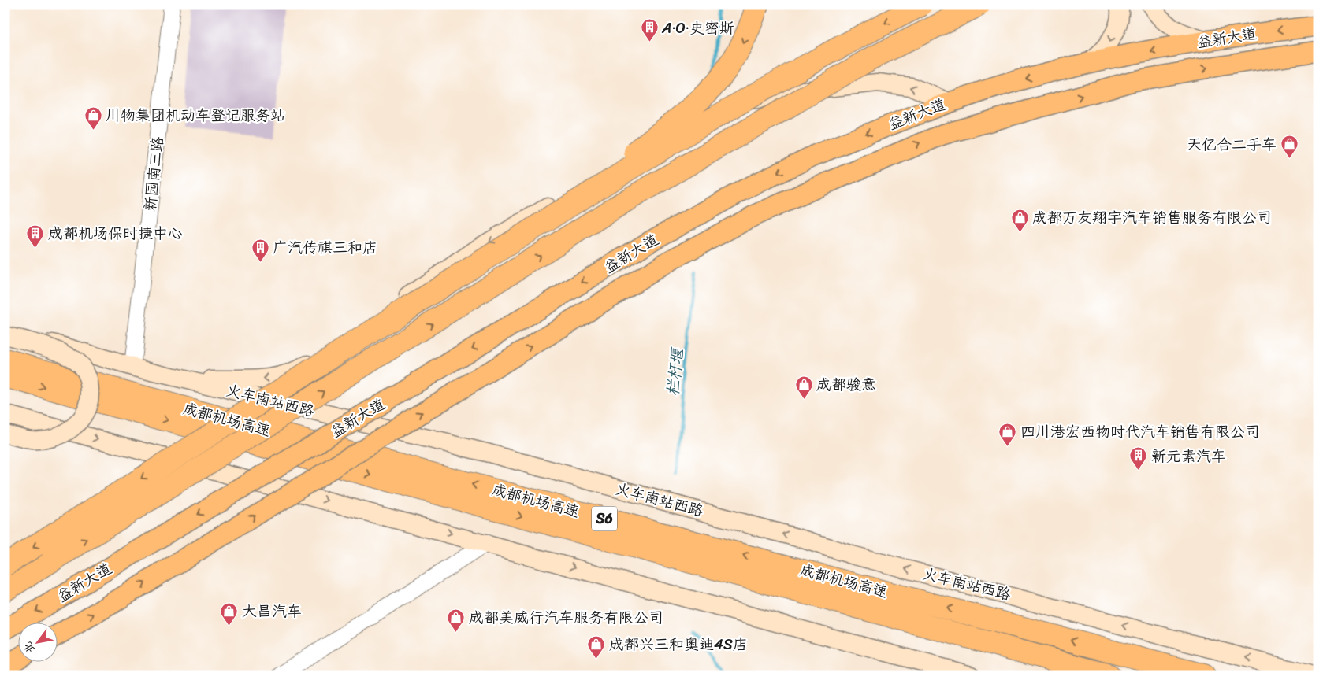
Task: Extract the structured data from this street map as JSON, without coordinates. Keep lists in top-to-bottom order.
{
  "streets": {
    "highway": ["成都机场高速", "S6"],
    "main road": ["益新大道", "火车南站西路"],
    "street": ["新园南三路"]
  },
  "crossings": [
    ["新园南三路", "火车南站西路"]
  ],
  "water": ["栏杆堰"],
  "places": {
    "building": [
      "A·O·史密斯",
      "成都机场保时捷中心",
      "广汽传祺三和店",
      "新元素汽车"
    ],
    "shop": [
      "川物集团机动车登记服务站",
      "天亿合二手车",
      "成都万友翔宇汽车销售服务有限公司",
      "成都骏意",
      "四川港宏西物时代汽车销售有限公司",
      "大昌汽车",
      "成都美威行汽车服务有限公司",
      "成都兴三和奥迪4S店"
    ]
  },
  "north": "bottom left"
}
